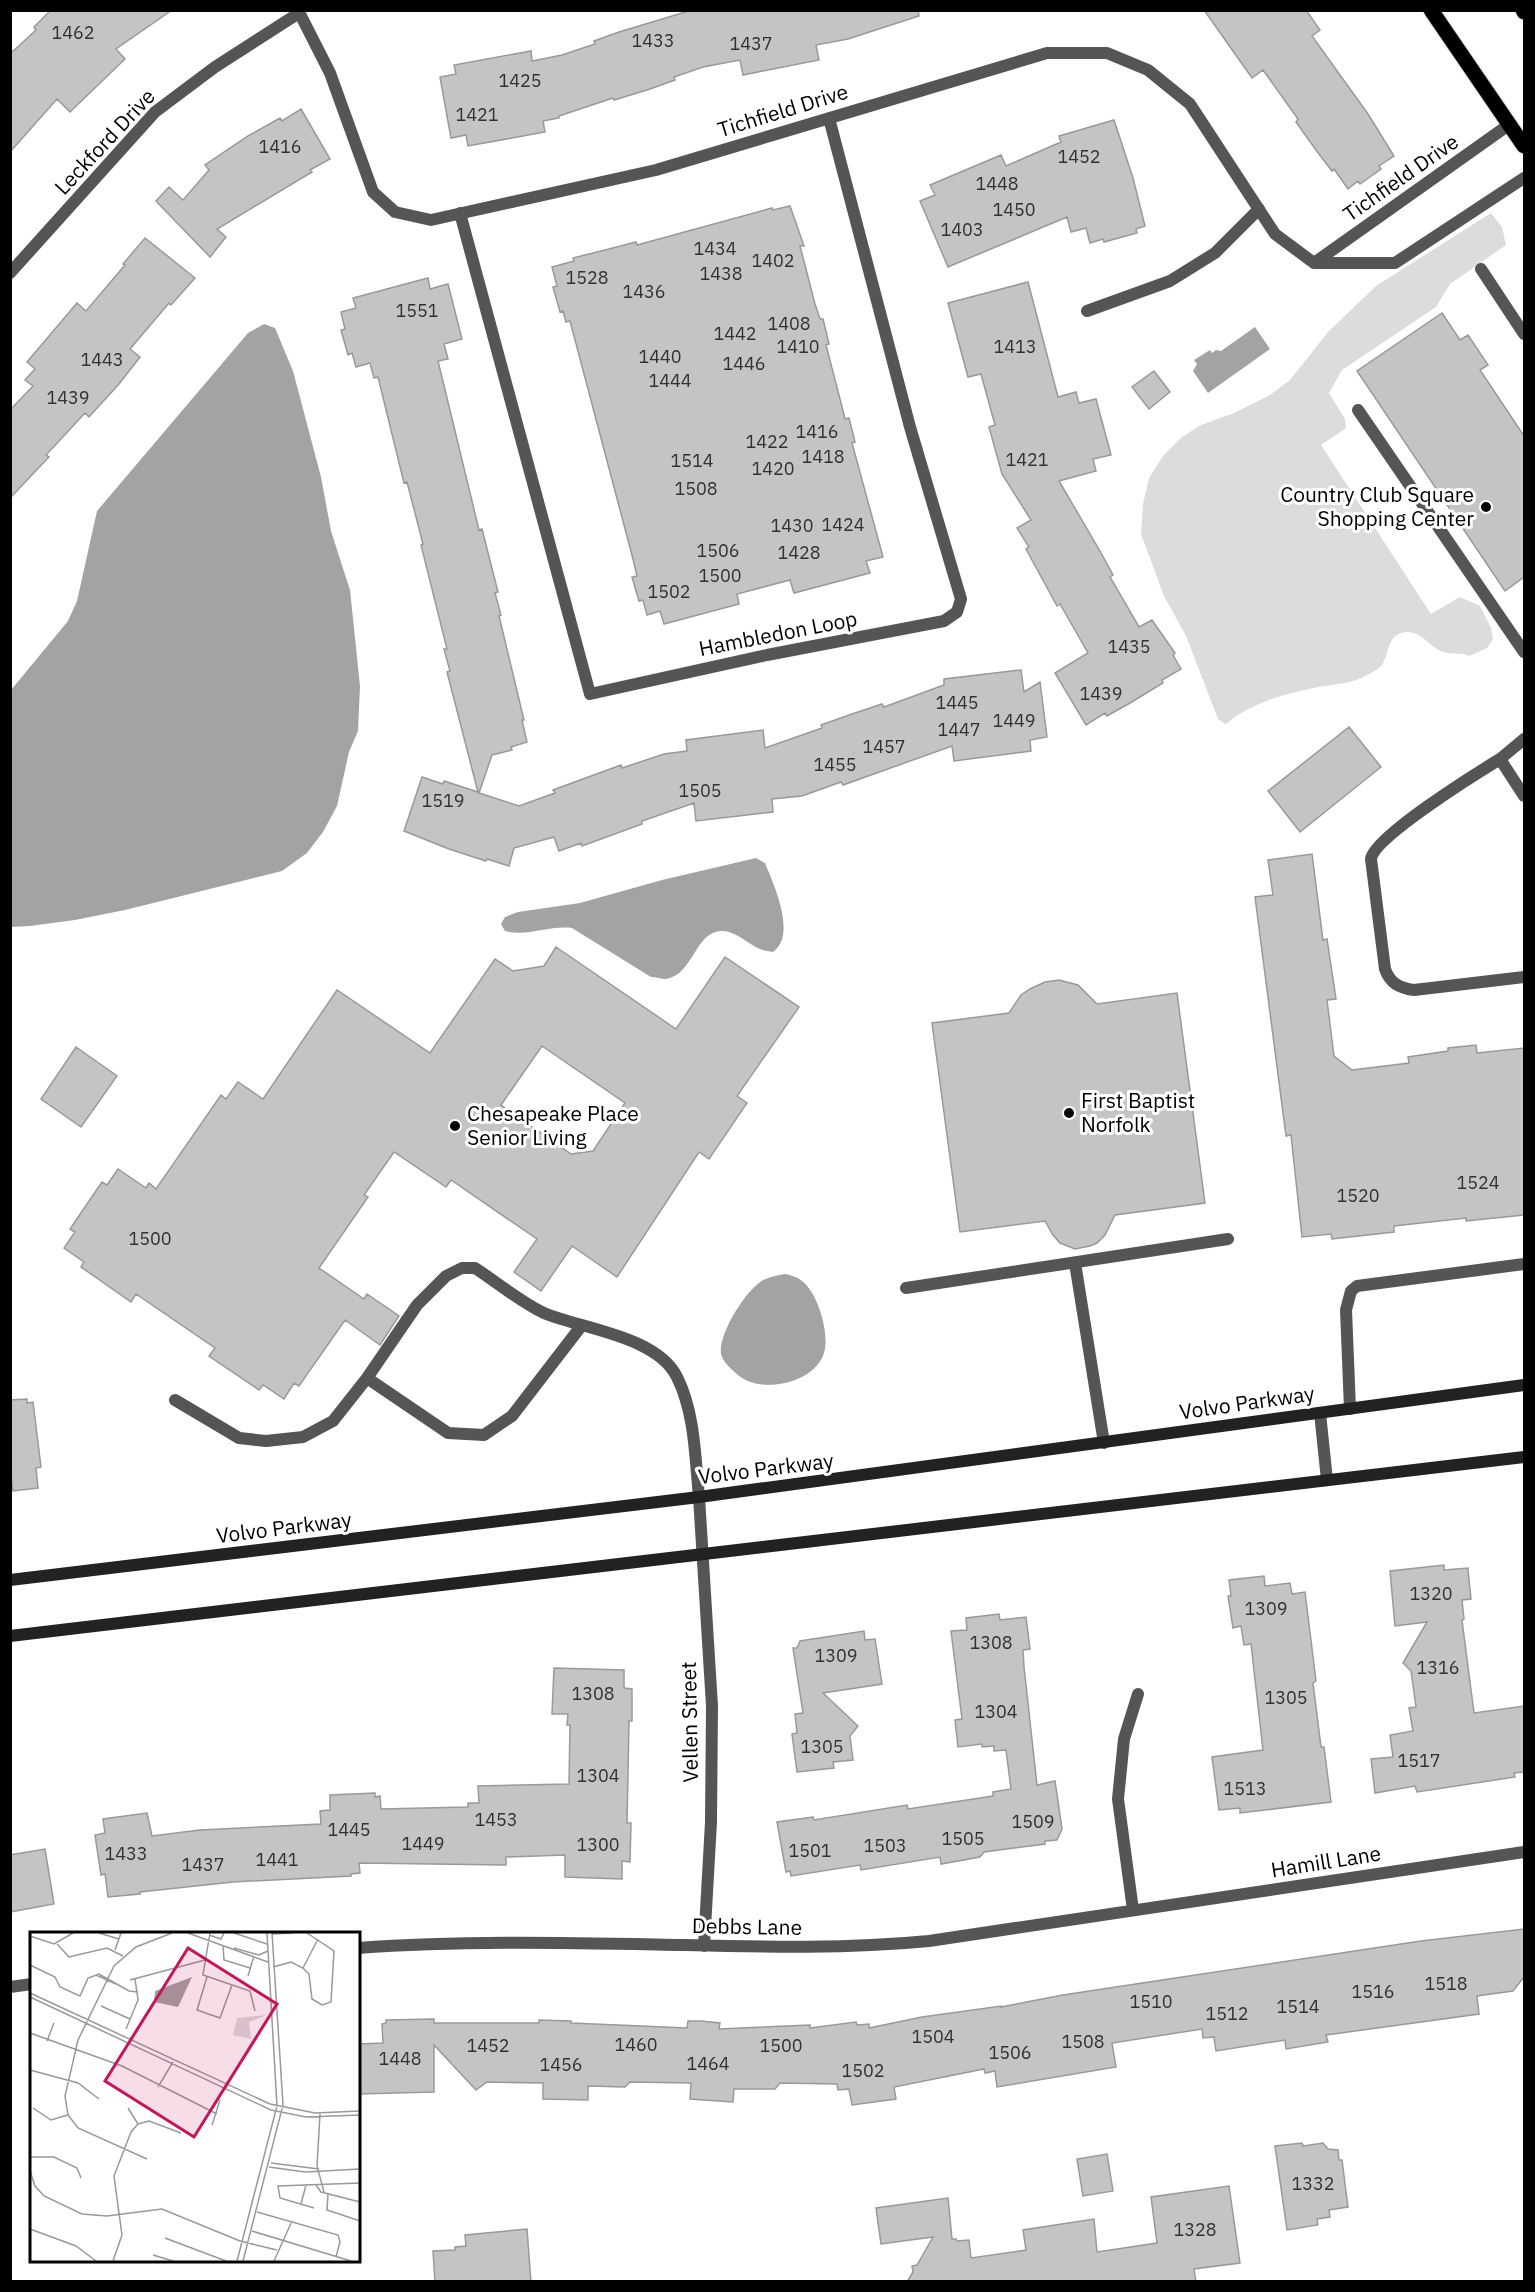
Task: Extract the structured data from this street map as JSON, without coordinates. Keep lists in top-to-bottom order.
{
  "streets": {
    "main road": ["Volvo Parkway"],
    "street": [
      "Tichfield Drive",
      "Leckford Drive",
      "Hambledon Loop",
      "Vellen Street",
      "Hamill Lane",
      "Debbs Lane"
    ]
  },
  "crossings": [
    ["Tichfield Drive", "Leckford Drive"],
    ["Tichfield Drive", "Hambledon Loop"],
    ["Volvo Parkway", "Vellen Street"],
    ["Vellen Street", "Debbs Lane"],
    ["Hamill Lane", "Debbs Lane"]
  ],
  "places": ["Country Club Square Shopping Center", "First Baptist Norfolk", "Chesapeake Place Senior Living"],
  "house_numbers": [
    "1462",
    "1433",
    "1437",
    "1425",
    "1421",
    "1416",
    "1452",
    "1448",
    "1450",
    "1403",
    "1434",
    "1402",
    "1438",
    "1528",
    "1436",
    "1551",
    "1408",
    "1442",
    "1410",
    "1413",
    "1440",
    "1443",
    "1446",
    "1444",
    "1439",
    "1416",
    "1422",
    "1418",
    "1421",
    "1514",
    "1420",
    "1508",
    "1424",
    "1430",
    "1506",
    "1428",
    "1500",
    "1502",
    "1435",
    "1439",
    "1445",
    "1449",
    "1447",
    "1457",
    "1455",
    "1505",
    "1519",
    "1524",
    "1520",
    "1500",
    "1320",
    "1309",
    "1308",
    "1309",
    "1316",
    "1308",
    "1305",
    "1304",
    "1305",
    "1517",
    "1304",
    "1513",
    "1453",
    "1509",
    "1445",
    "1505",
    "1449",
    "1300",
    "1503",
    "1501",
    "1433",
    "1441",
    "1437",
    "1518",
    "1516",
    "1510",
    "1514",
    "1512",
    "1504",
    "1508",
    "1460",
    "1452",
    "1500",
    "1506",
    "1448",
    "1464",
    "1456",
    "1502",
    "1332",
    "1328"
  ]
}
